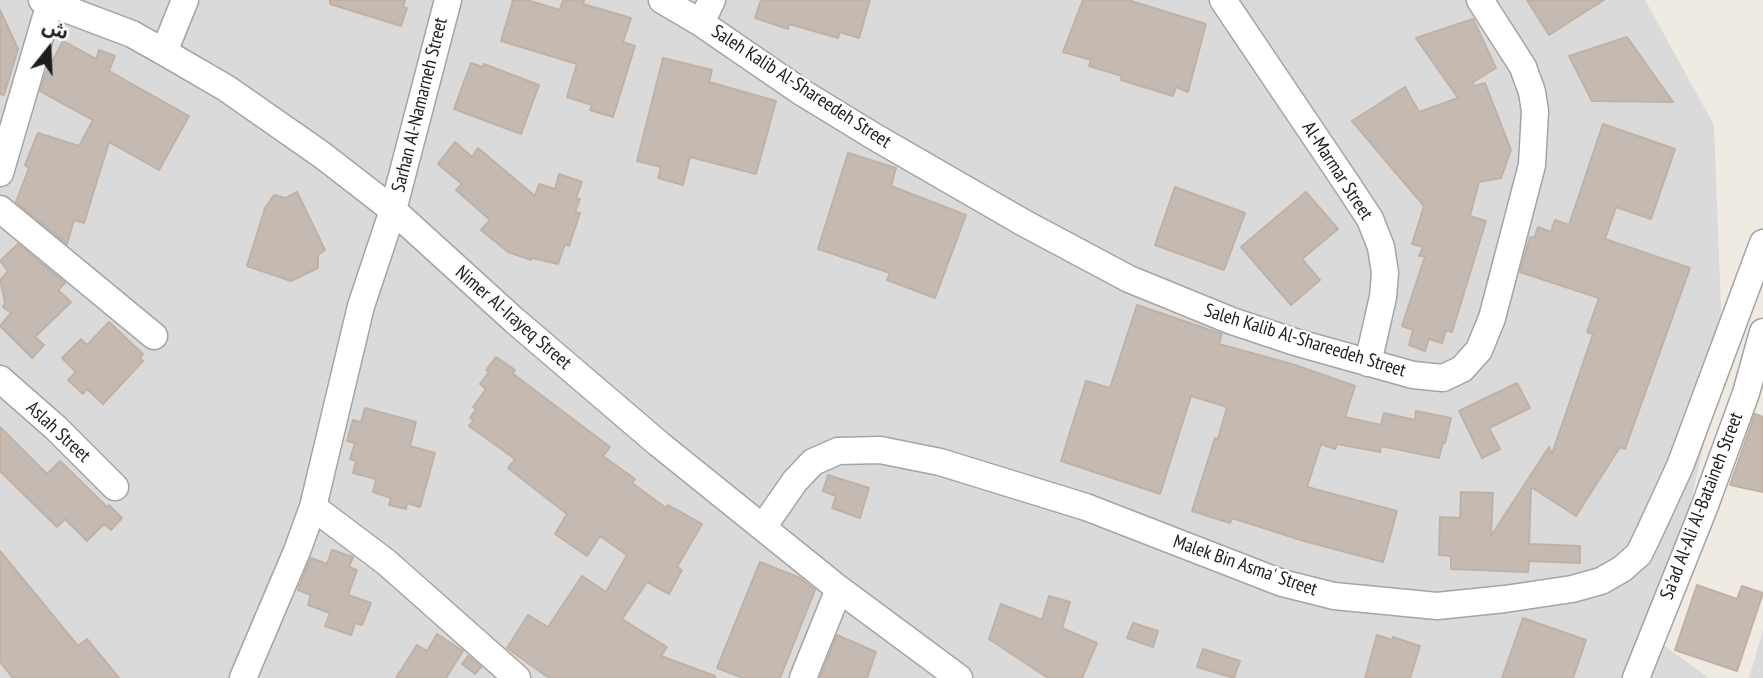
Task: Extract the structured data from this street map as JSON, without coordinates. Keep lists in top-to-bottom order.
{
  "streets": {
    "street": [
      "Saleh Kalib Al-Shareedeh Street",
      "Sarhan Al-Namarneh Street",
      "Al-Marmar Street",
      "Nimer Al-Irayeq Street",
      "Aslah Street",
      "Sa'ad Al-Ali Al-Bataineh Street",
      "Malek Bin Asma' Street"
    ]
  },
  "crossings": [
    ["Saleh Kalib Al-Shareedeh Street", "Al-Marmar Street"],
    ["Sarhan Al-Namarneh Street", "Nimer Al-Irayeq Street"],
    ["Nimer Al-Irayeq Street", "Malek Bin Asma' Street"]
  ],
  "north": "top"
}
